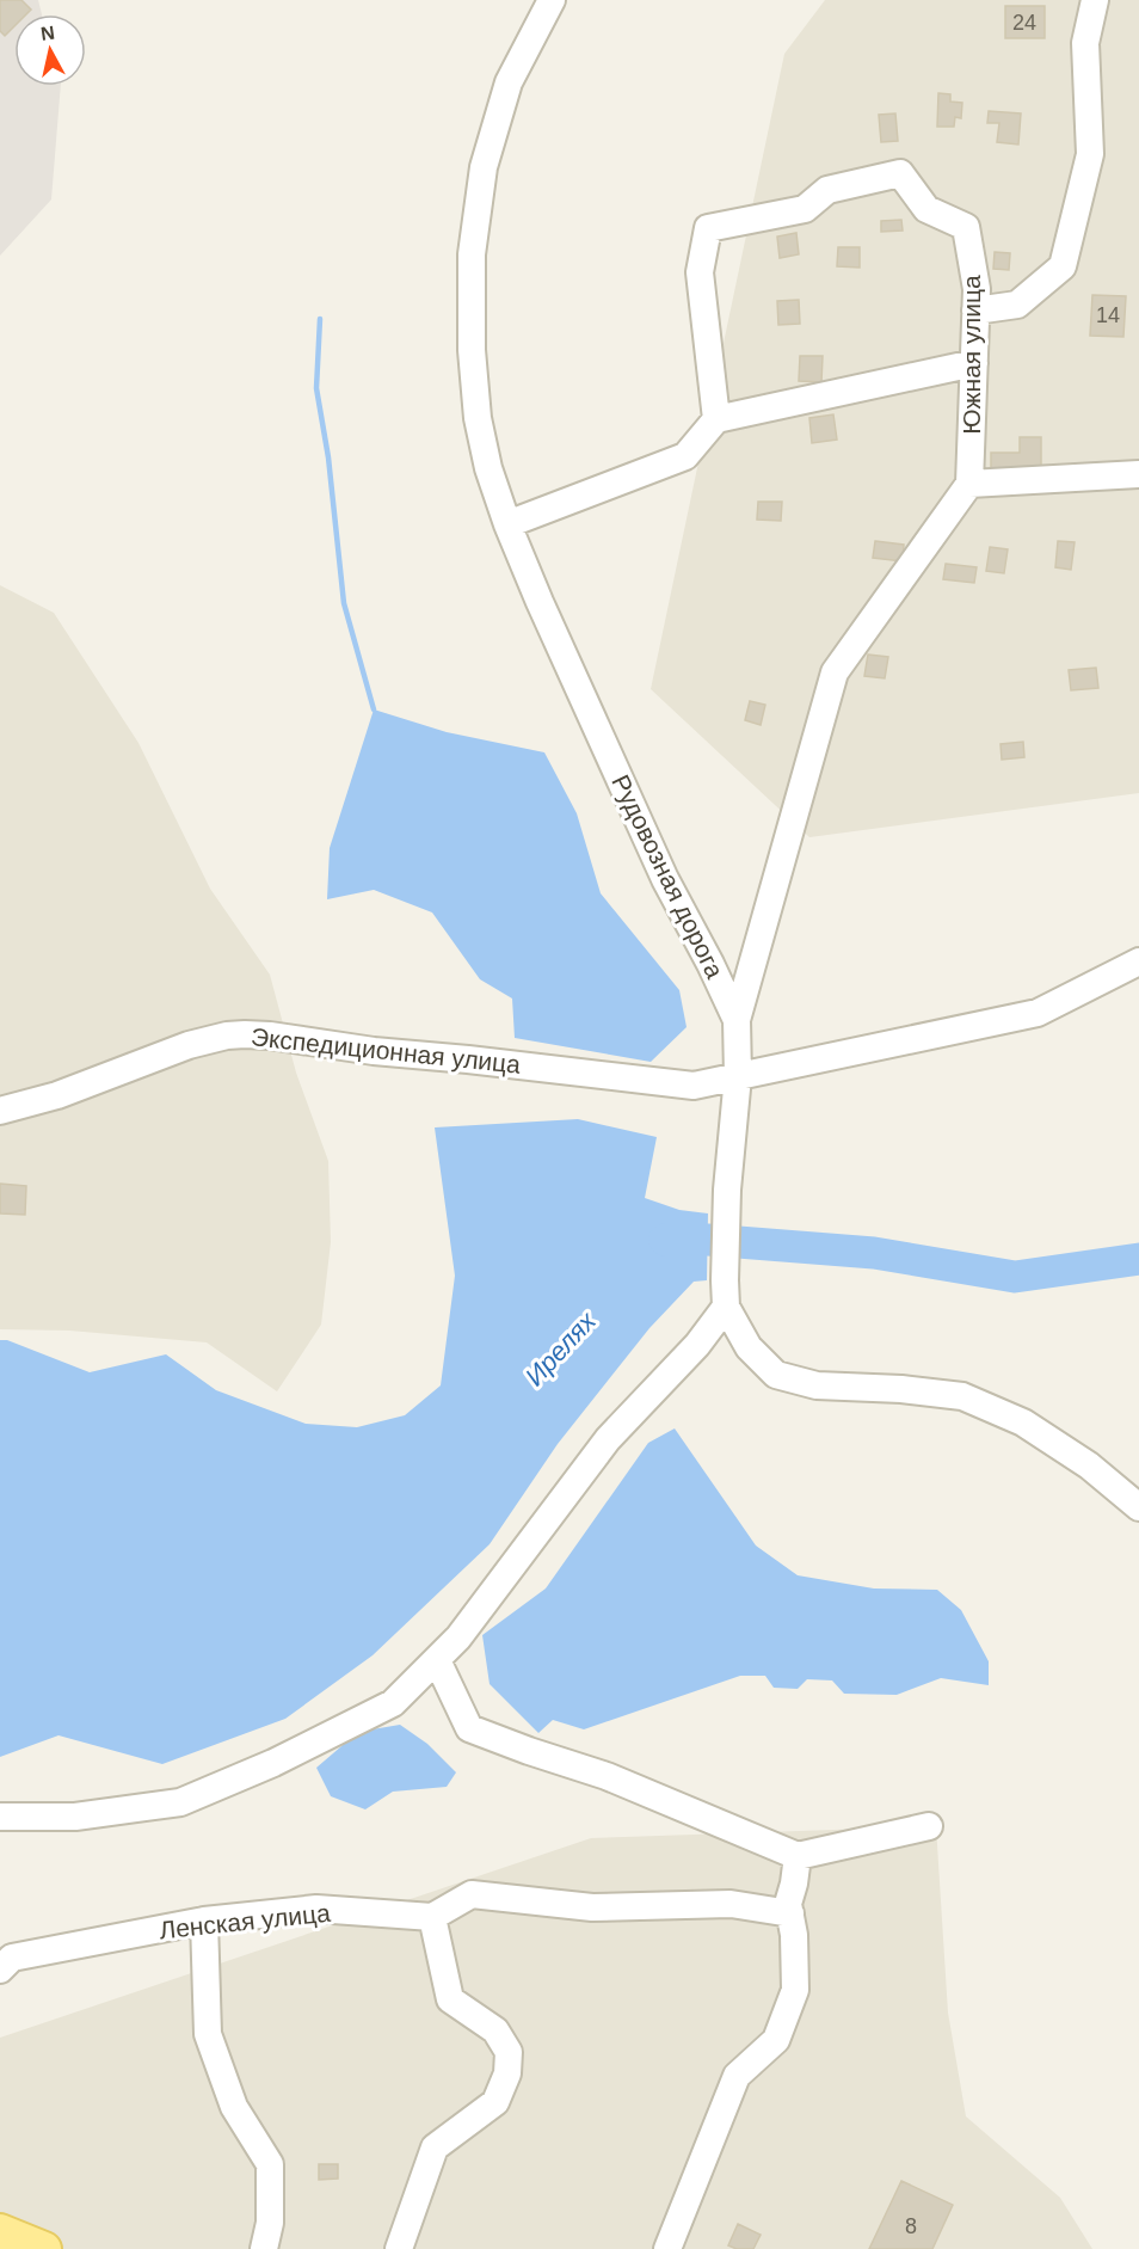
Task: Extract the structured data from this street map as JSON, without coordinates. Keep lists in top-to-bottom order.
{
  "streets": {
    "street": [
      "Южная улица",
      "Рудовозная дорога",
      "Экспедиционная улица",
      "Ленская улица"
    ]
  },
  "crossings": [
    ["Рудовозная дорога", "Экспедиционная улица"]
  ],
  "water": ["Ирелях"],
  "house_numbers": ["24", "14", "8"],
  "north": "top"
}
